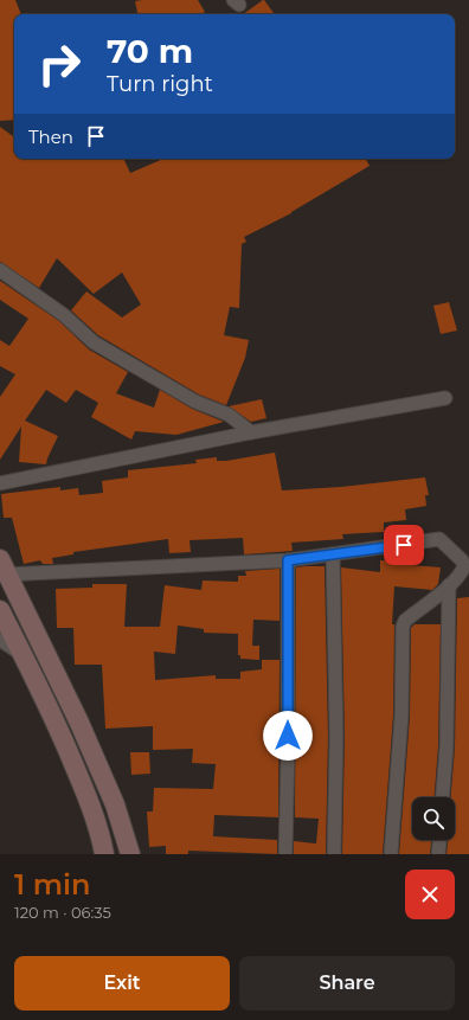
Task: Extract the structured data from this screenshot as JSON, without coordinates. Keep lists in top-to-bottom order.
{
  "page": {
    "turn": ["70 m", "Turn right"],
    "then": "Then",
    "heading": ["1 min", "120 m · 06:35"],
    "buttons": ["Exit", "Share"]
  }
}
